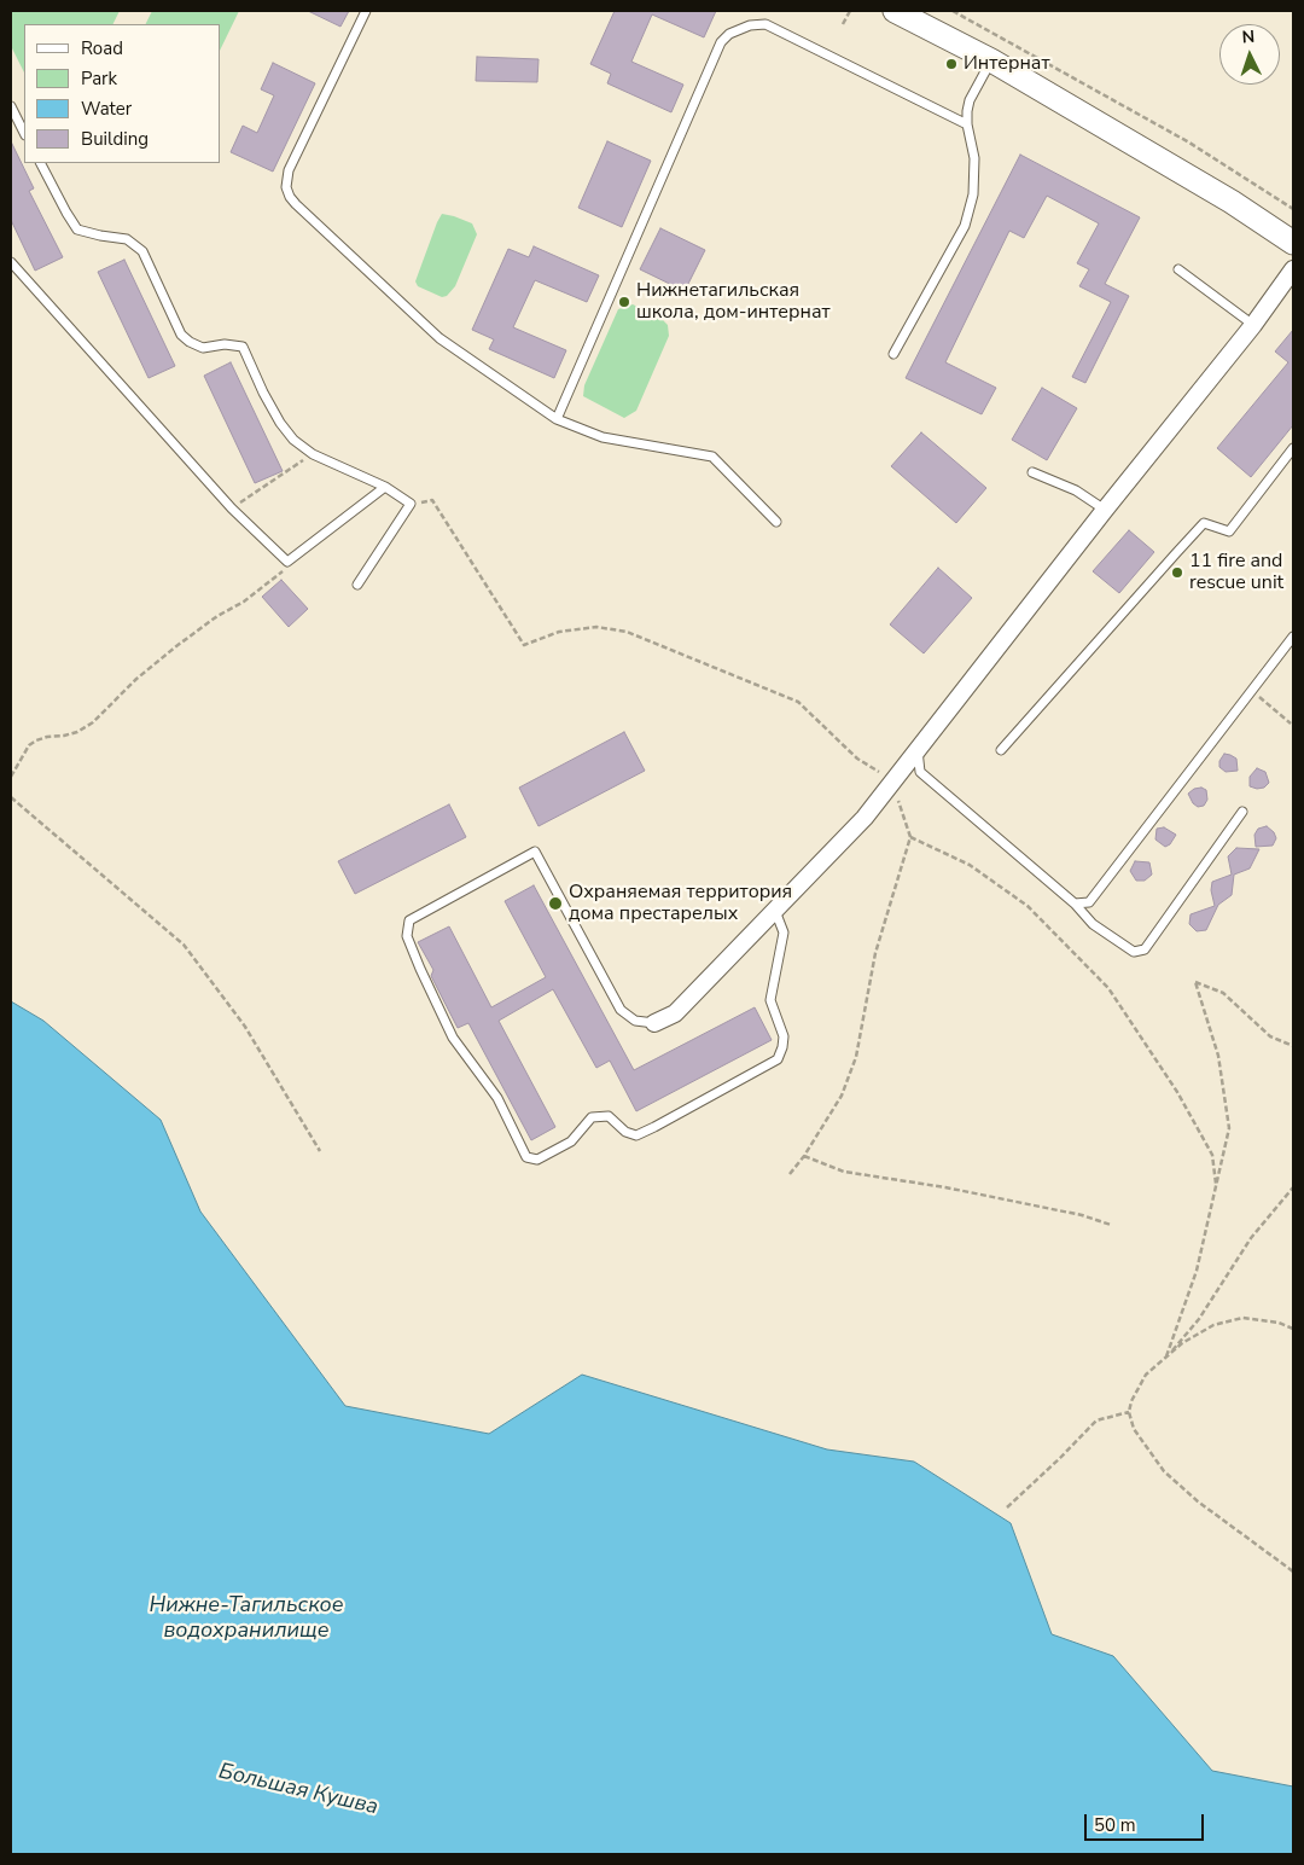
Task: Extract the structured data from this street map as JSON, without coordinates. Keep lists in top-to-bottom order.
{
  "water": ["Нижне-Тагильское водохранилище", "Большая Кушва"],
  "places": [
    "Интернат",
    "Нижнетагильская школа, дом-интернат",
    "11 fire and rescue unit",
    "Охраняемая территория дома престарелых"
  ],
  "legend": [
    "Road",
    "Park",
    "Water",
    "Building"
  ],
  "scale_bar": "50 m",
  "north": "top"
}
